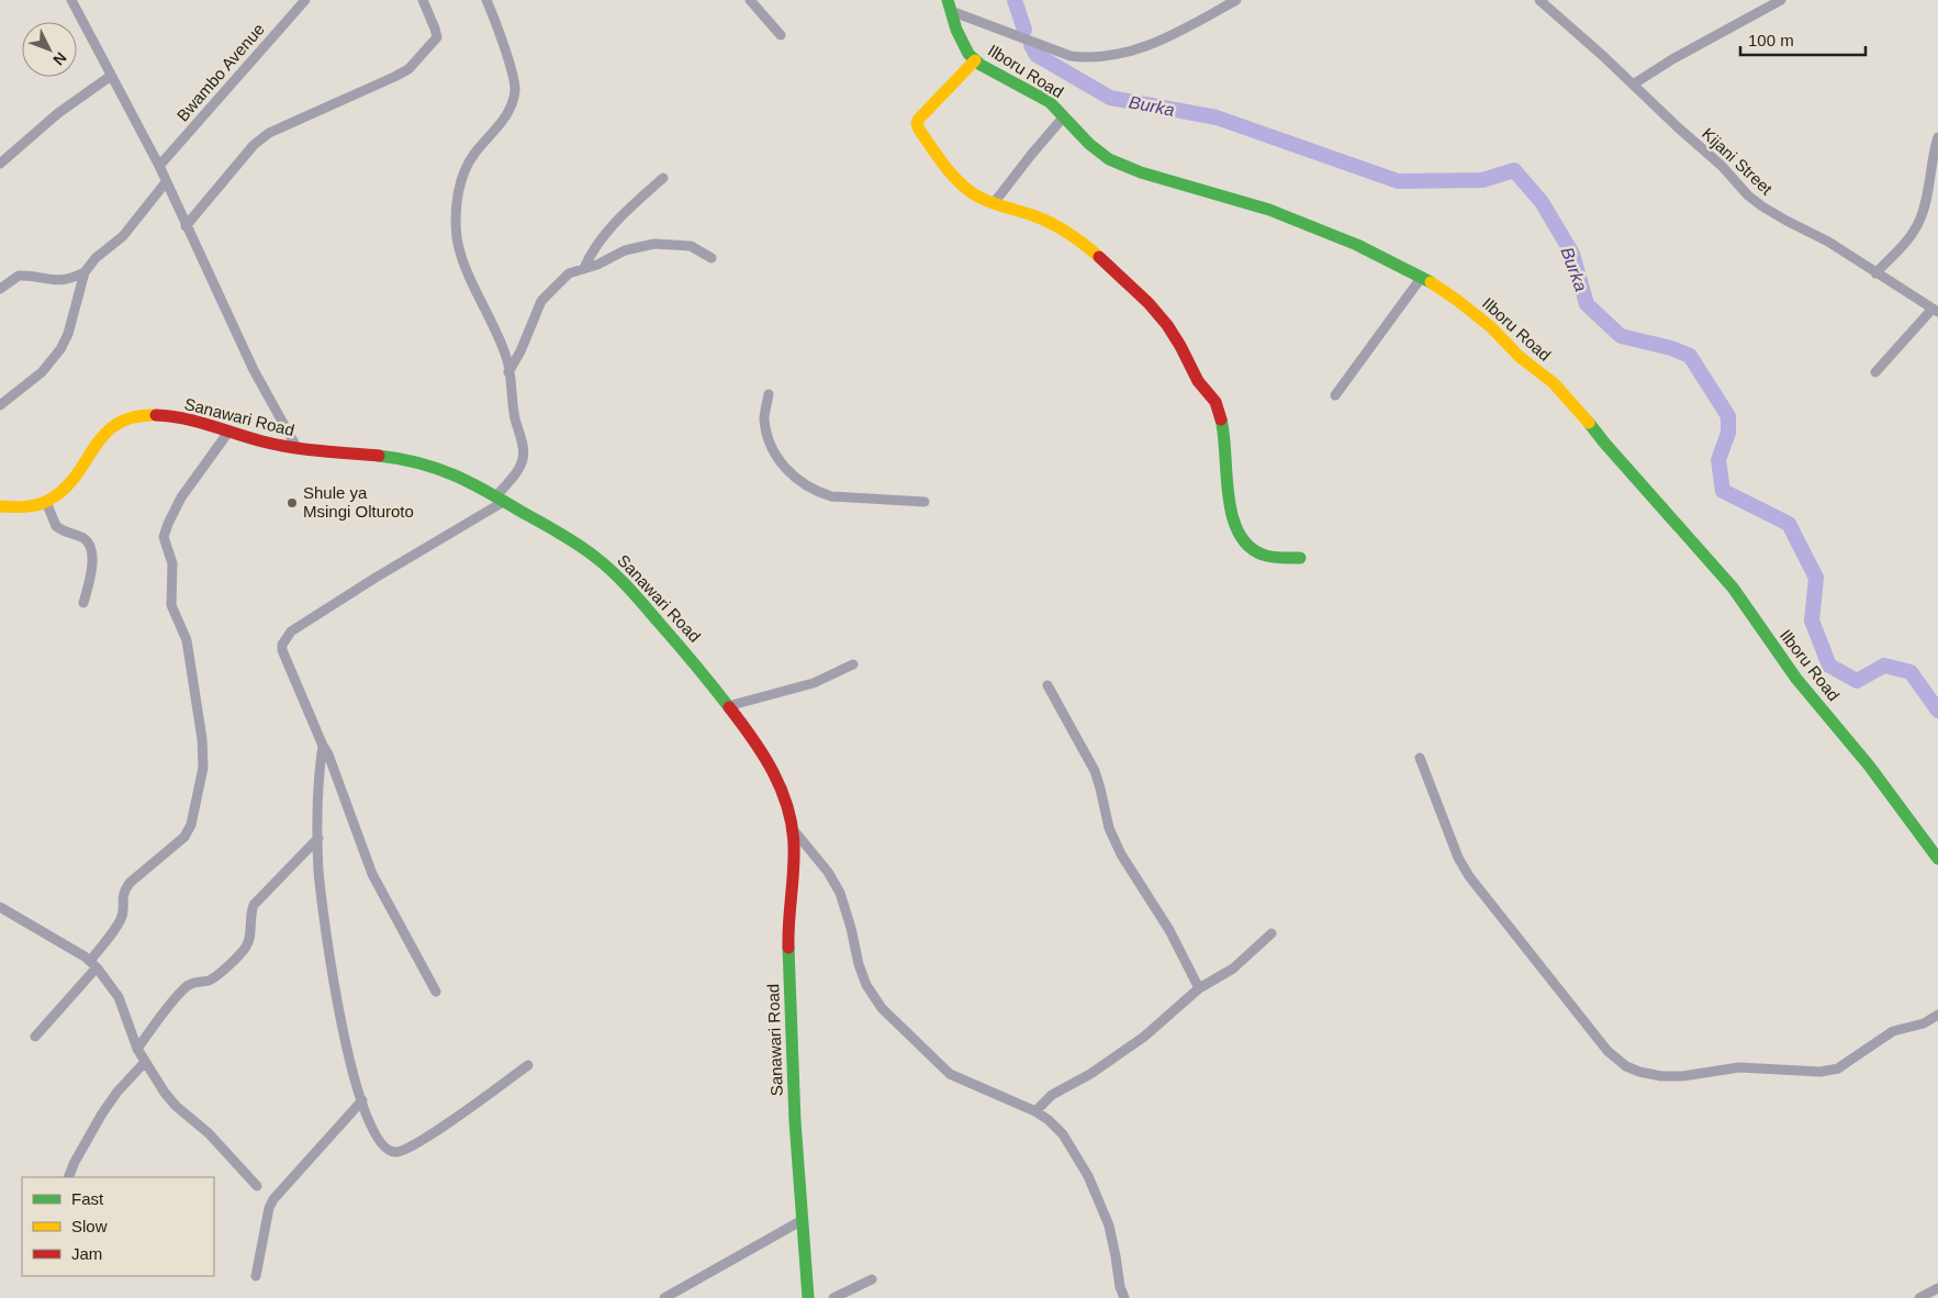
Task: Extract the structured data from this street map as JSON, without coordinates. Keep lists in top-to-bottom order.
{
  "streets": {
    "street": [
      "Ilboru Road",
      "Bwambo Avenue",
      "Kijani Street",
      "Sanawari Road"
    ]
  },
  "water": ["Burka"],
  "places": ["Shule ya Msingi Olturoto"],
  "legend": ["Fast", "Slow", "Jam"],
  "scale_bar": "100 m",
  "north": "bottom right"
}
